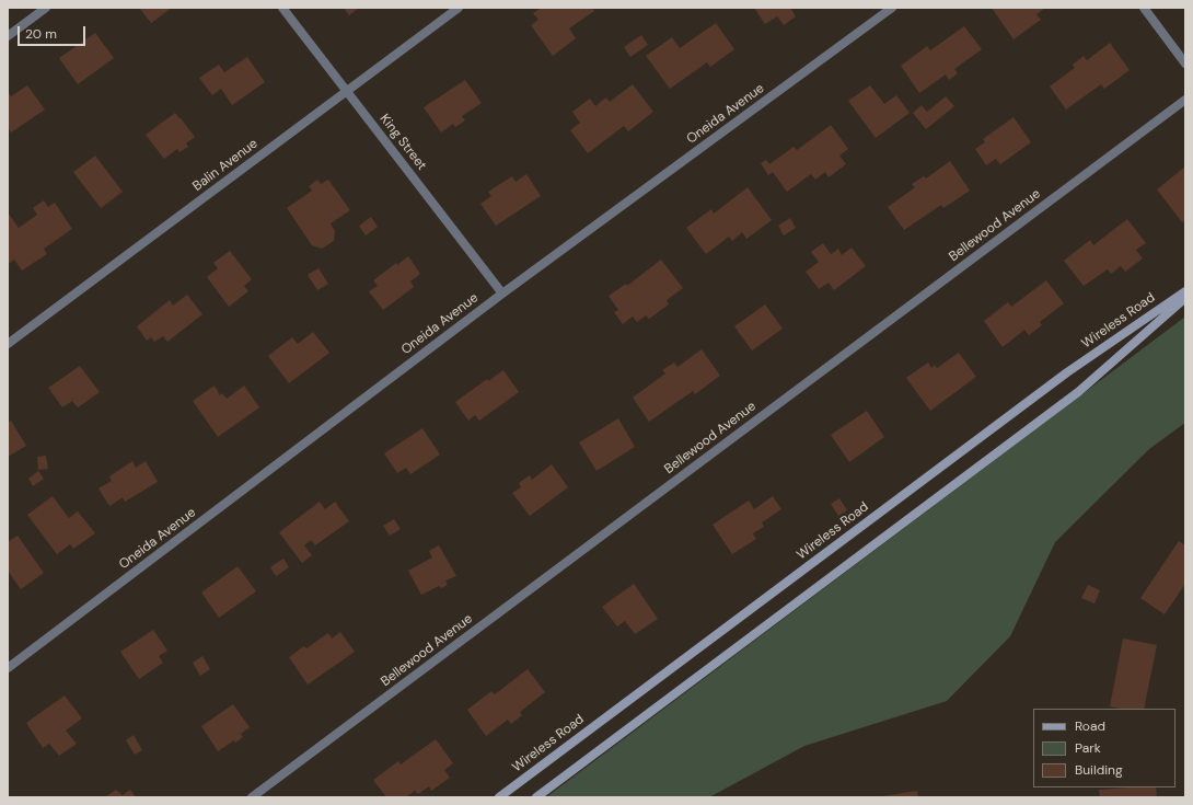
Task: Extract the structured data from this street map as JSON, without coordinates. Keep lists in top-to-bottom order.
{
  "streets": {
    "main road": ["Wireless Road"],
    "street": [
      "Oneida Avenue",
      "King Street",
      "Balin Avenue",
      "Bellewood Avenue"
    ]
  },
  "crossings": [
    ["Oneida Avenue", "King Street"],
    ["King Street", "Balin Avenue"]
  ],
  "legend": ["Road", "Park", "Building"],
  "scale_bar": "20 m"
}
